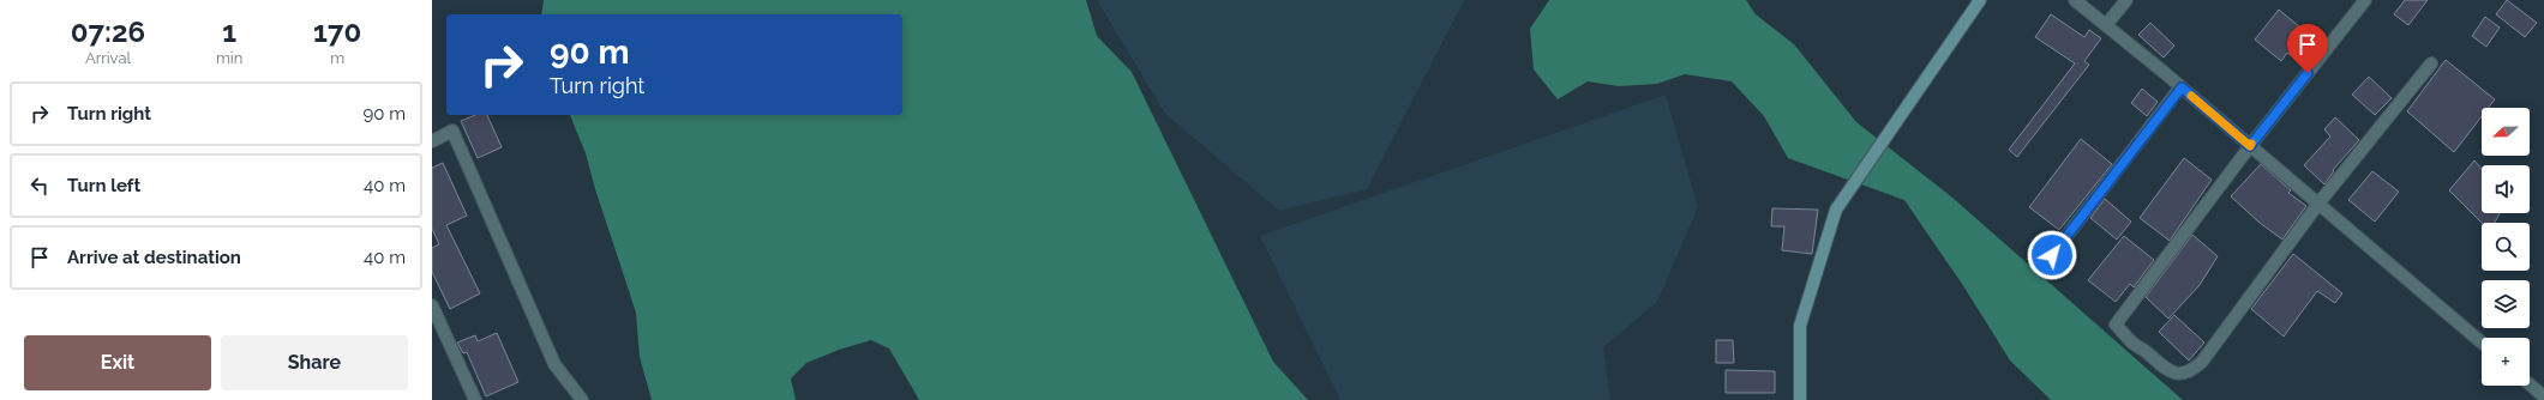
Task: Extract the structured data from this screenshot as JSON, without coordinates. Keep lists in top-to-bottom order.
{
  "north": "left",
  "page": {
    "eta": [
      "07:26",
      "Arrival",
      "1",
      "min",
      "170",
      "m"
    ],
    "turn": ["90 m", "Turn right"],
    "list": [
      {
        "name": "Turn right",
        "value": "90 m"
      },
      {
        "name": "Turn left",
        "value": "40 m"
      },
      {
        "name": "Arrive at destination",
        "value": "40 m"
      }
    ],
    "map_buttons": "+",
    "buttons": ["Exit", "Share"]
  }
}
